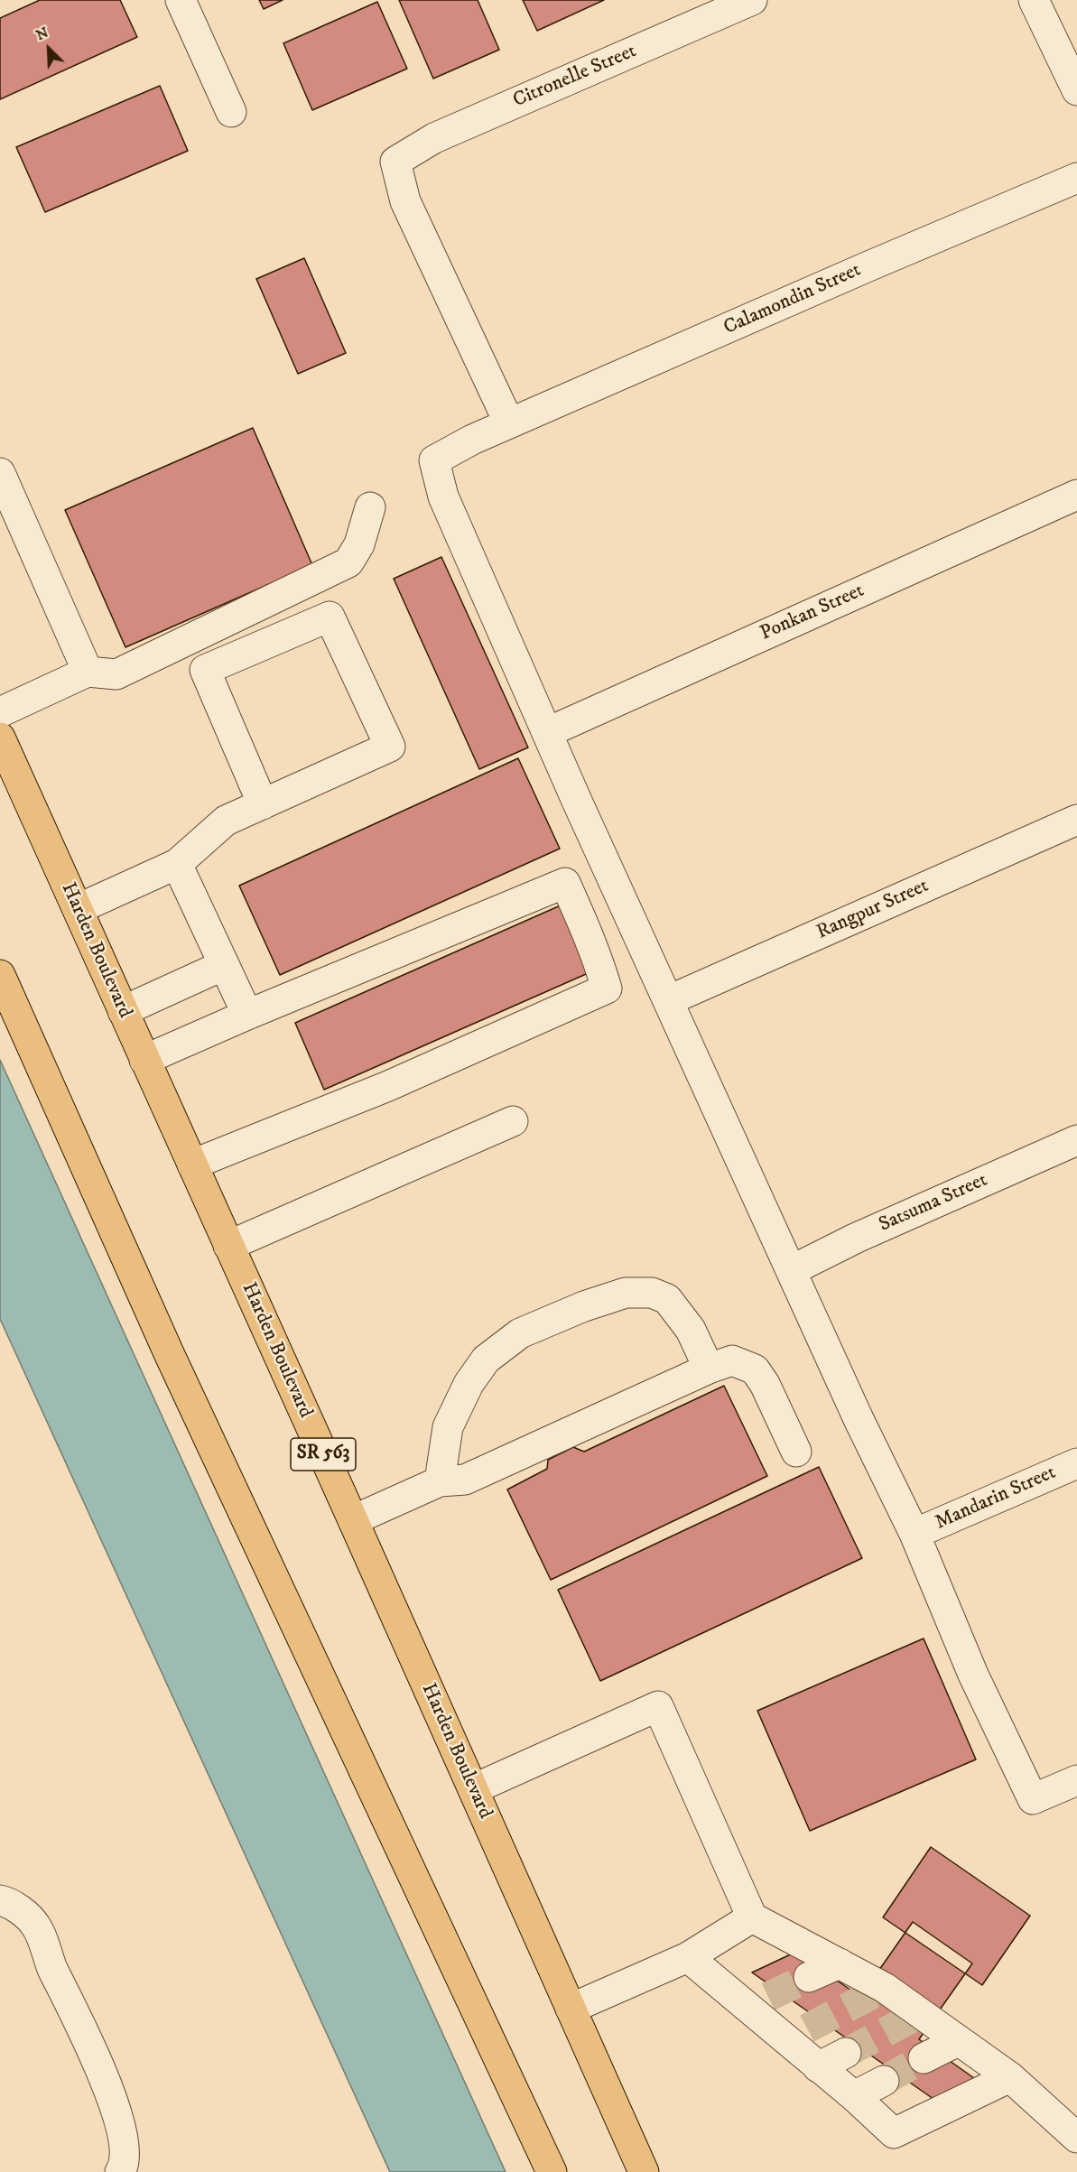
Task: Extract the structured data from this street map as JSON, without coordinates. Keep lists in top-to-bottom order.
{
  "streets": {
    "main road": ["Harden Boulevard", "SR 563"],
    "street": [
      "Citronelle Street",
      "Calamondin Street",
      "Ponkan Street",
      "Rangpur Street",
      "Satsuma Street",
      "Mandarin Street"
    ]
  },
  "crossings": [
    ["Citronelle Street", "Calamondin Street"],
    ["Calamondin Street", "Ponkan Street"]
  ],
  "north": "top left"
}
